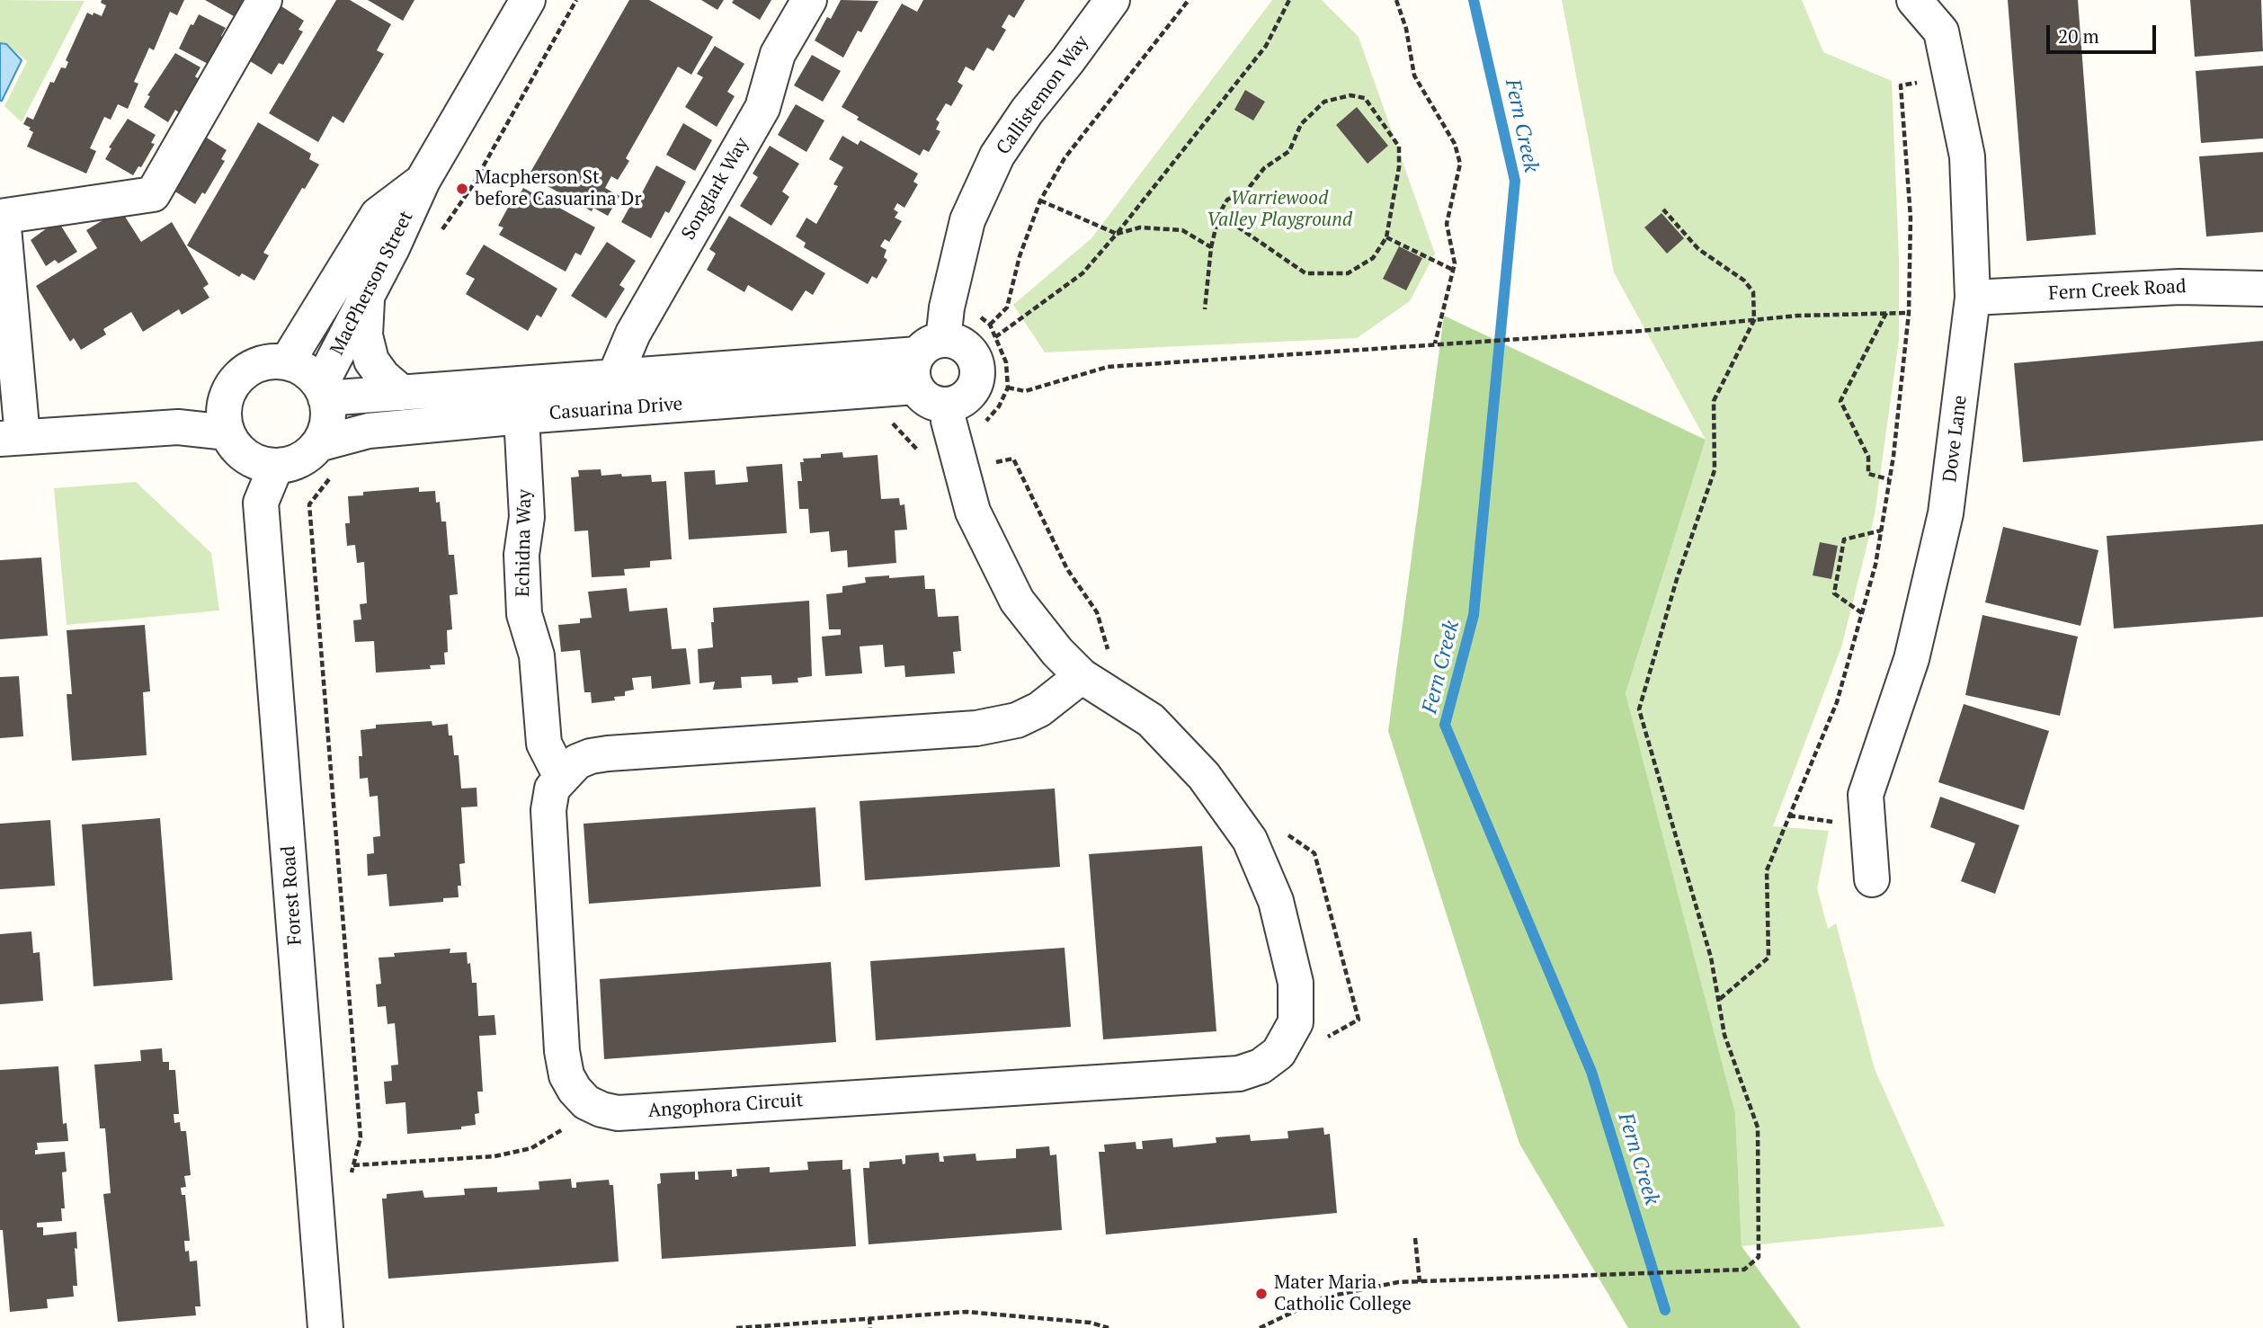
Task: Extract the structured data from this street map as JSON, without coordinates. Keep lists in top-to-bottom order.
{
  "streets": {
    "street": [
      "Callistemon Way",
      "Songlark Way",
      "MacPherson Street",
      "Fern Creek Road",
      "Casuarina Drive",
      "Dove Lane",
      "Echidna Way",
      "Forest Road",
      "Angophora Circuit"
    ]
  },
  "crossings": [
    ["Callistemon Way", "Casuarina Drive"],
    ["Callistemon Way", "Angophora Circuit"],
    ["Songlark Way", "Casuarina Drive"],
    ["MacPherson Street", "Casuarina Drive"],
    ["MacPherson Street", "Forest Road"],
    ["Fern Creek Road", "Dove Lane"],
    ["Casuarina Drive", "Echidna Way"],
    ["Casuarina Drive", "Forest Road"],
    ["Casuarina Drive", "Angophora Circuit"]
  ],
  "water": ["Fern Creek"],
  "parks": ["Warriewood Valley Playground"],
  "places": ["Macpherson St before Casuarina Dr", "Mater Maria Catholic College"],
  "scale_bar": "20 m"
}
